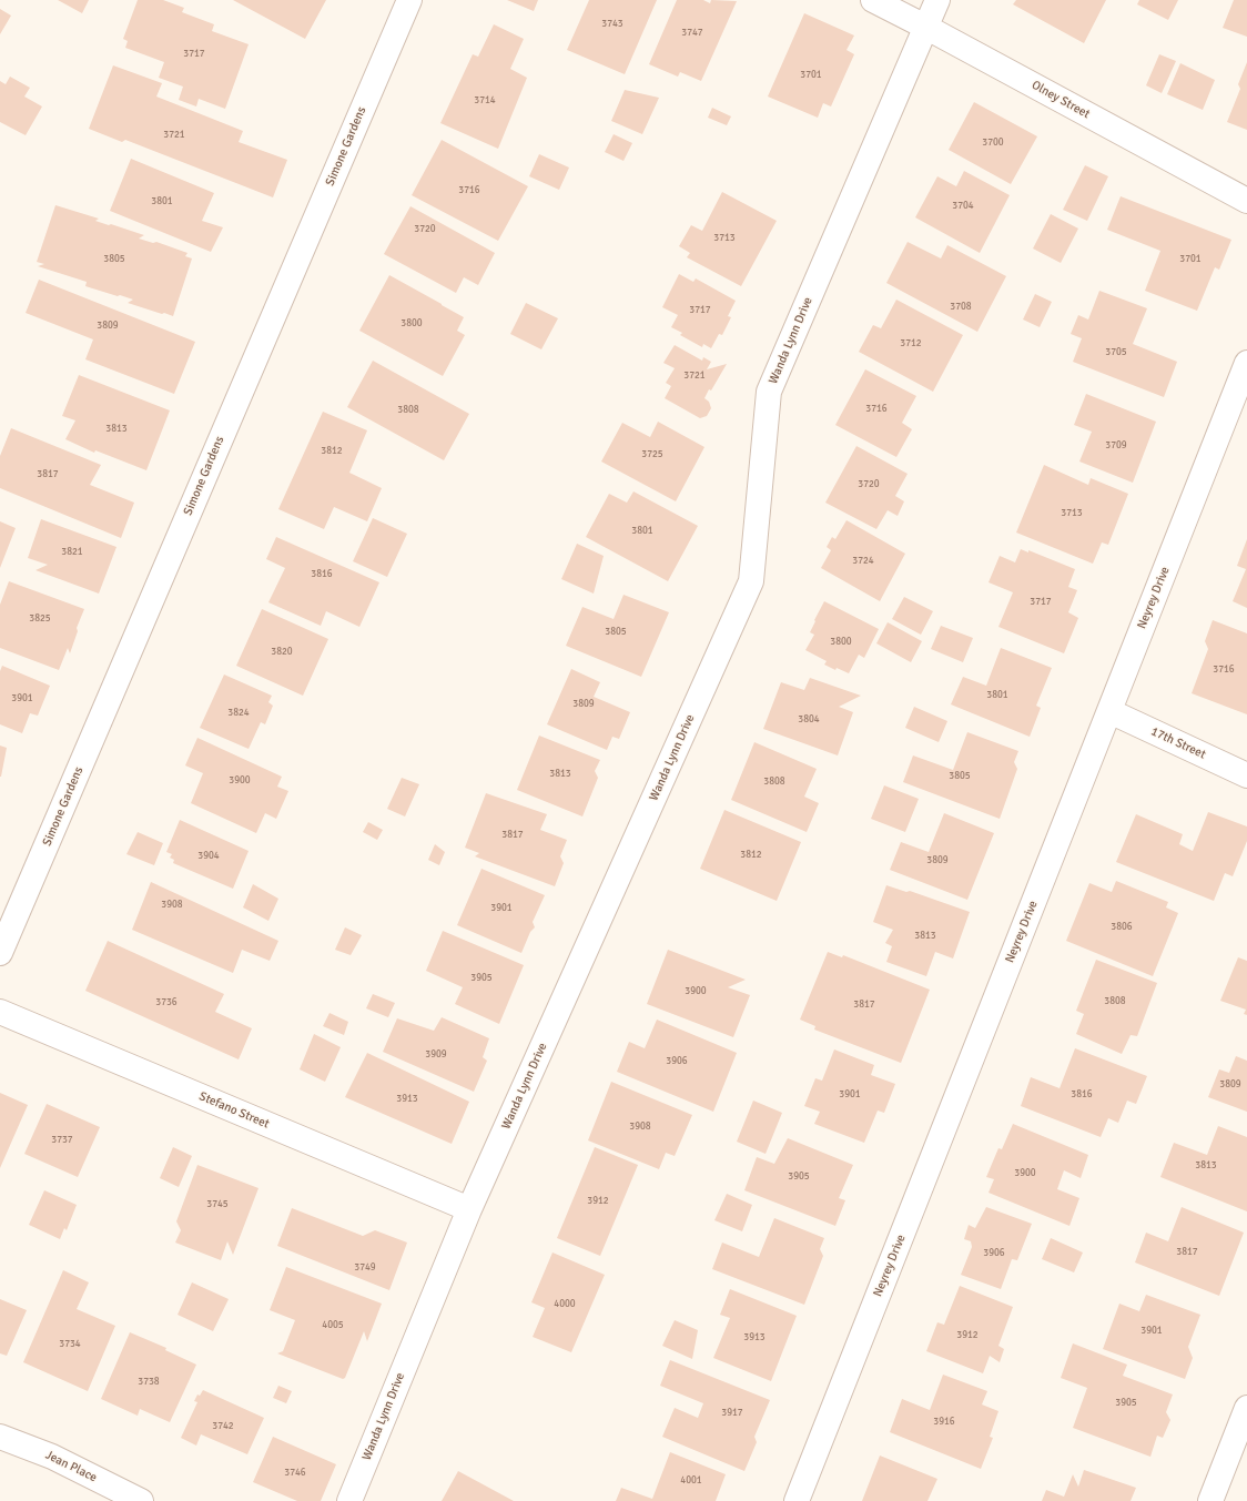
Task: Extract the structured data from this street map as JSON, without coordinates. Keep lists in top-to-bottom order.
{
  "streets": {
    "street": [
      "Olney Street",
      "Simone Gardens",
      "Wanda Lynn Drive",
      "Neyrey Drive",
      "17th Street",
      "Stefano Street",
      "Jean Place"
    ]
  },
  "crossings": [
    ["Olney Street", "Wanda Lynn Drive"],
    ["Wanda Lynn Drive", "Stefano Street"],
    ["Neyrey Drive", "17th Street"]
  ],
  "house_numbers": [
    "3743",
    "3747",
    "3717",
    "3701",
    "3714",
    "3721",
    "3700",
    "3716",
    "3801",
    "3704",
    "3720",
    "3713",
    "3805",
    "3701",
    "3708",
    "3717",
    "3800",
    "3809",
    "3712",
    "3705",
    "3721",
    "3716",
    "3808",
    "3813",
    "3709",
    "3812",
    "3725",
    "3817",
    "3720",
    "3713",
    "3801",
    "3821",
    "3724",
    "3816",
    "3717",
    "3825",
    "3805",
    "3800",
    "3820",
    "3716",
    "3801",
    "3901",
    "3809",
    "3824",
    "3804",
    "3813",
    "3805",
    "3900",
    "3808",
    "3817",
    "3812",
    "3904",
    "3809",
    "3908",
    "3901",
    "3806",
    "3813",
    "3905",
    "3900",
    "3808",
    "3736",
    "3817",
    "3909",
    "3906",
    "3809",
    "3901",
    "3816",
    "3913",
    "3908",
    "3737",
    "3813",
    "3900",
    "3905",
    "3912",
    "3745",
    "3817",
    "3906",
    "3749",
    "4000",
    "4005",
    "3901",
    "3912",
    "3913",
    "3734",
    "3738",
    "3905",
    "3917",
    "3916",
    "3742",
    "3746",
    "4001"
  ]
}
